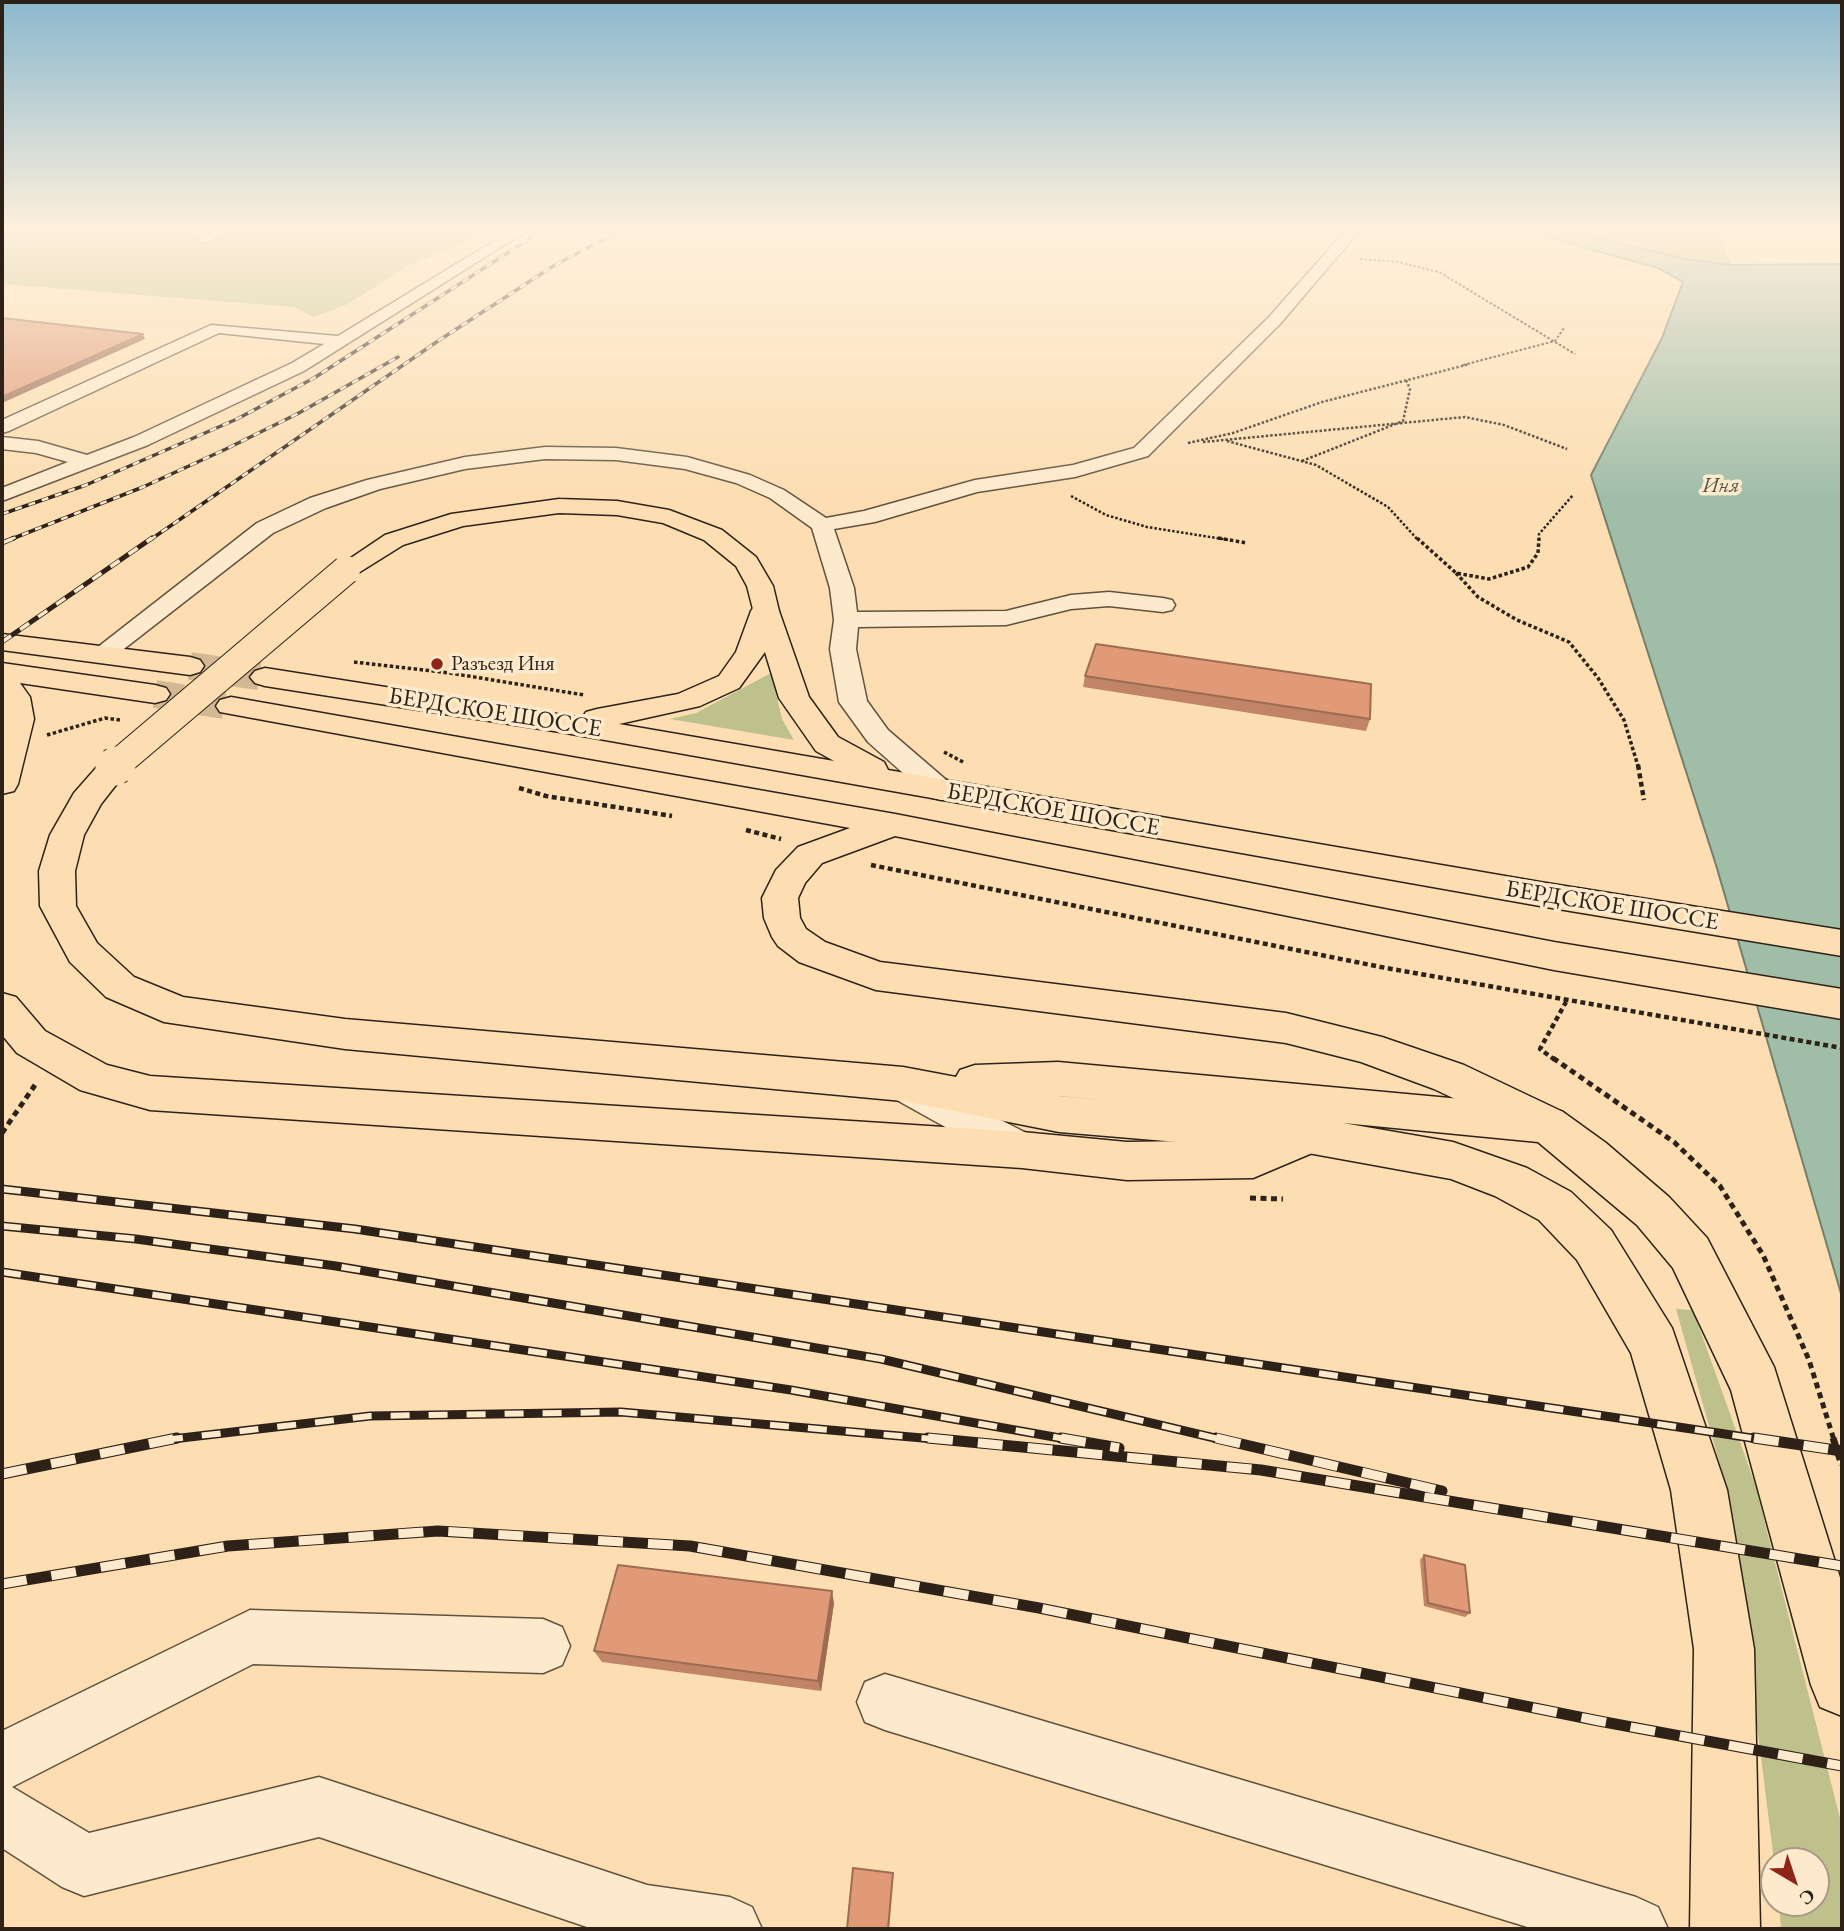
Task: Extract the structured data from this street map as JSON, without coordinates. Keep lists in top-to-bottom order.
{
  "streets": {
    "main road": ["БЕРДСКОЕ ШОССЕ"]
  },
  "water": ["Иня"],
  "places": ["Разъезд Иня"],
  "north": "bottom right"
}
